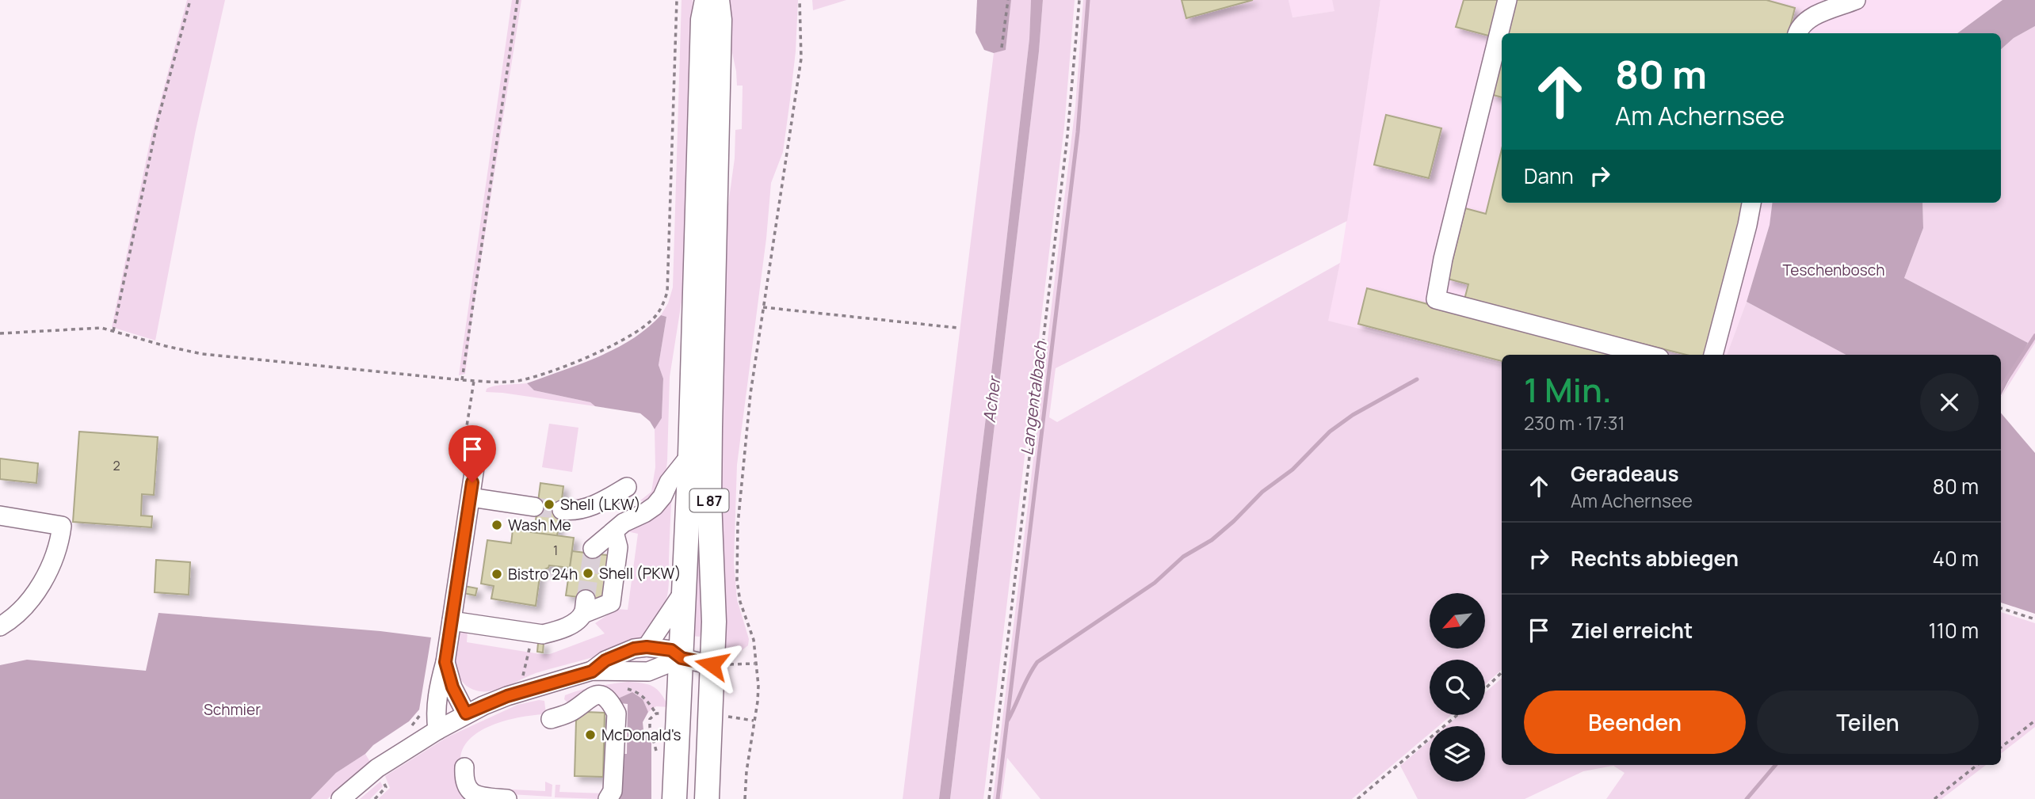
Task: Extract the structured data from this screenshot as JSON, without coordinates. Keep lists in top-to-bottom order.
{
  "streets": {
    "main road": ["L 87"]
  },
  "water": ["Langentalbach", "Acher"],
  "parks": ["Teschenbosch", "Schmier"],
  "places": [
    "Shell (LKW)",
    "Wash Me",
    "Shell (PKW)",
    "Bistro 24h",
    "McDonald's"
  ],
  "house_numbers": ["2", "1"],
  "north": "bottom left",
  "page": {
    "turn": ["80 m", "Am Achernsee"],
    "then": "Dann",
    "heading": ["1 Min.", "230 m · 17:31"],
    "list": [
      {
        "name": "Geradeaus",
        "note": "Am Achernsee",
        "value": "80 m"
      },
      {
        "name": "Rechts abbiegen",
        "value": "40 m"
      },
      {
        "name": "Ziel erreicht",
        "value": "110 m"
      }
    ],
    "buttons": ["Beenden", "Teilen"]
  }
}
